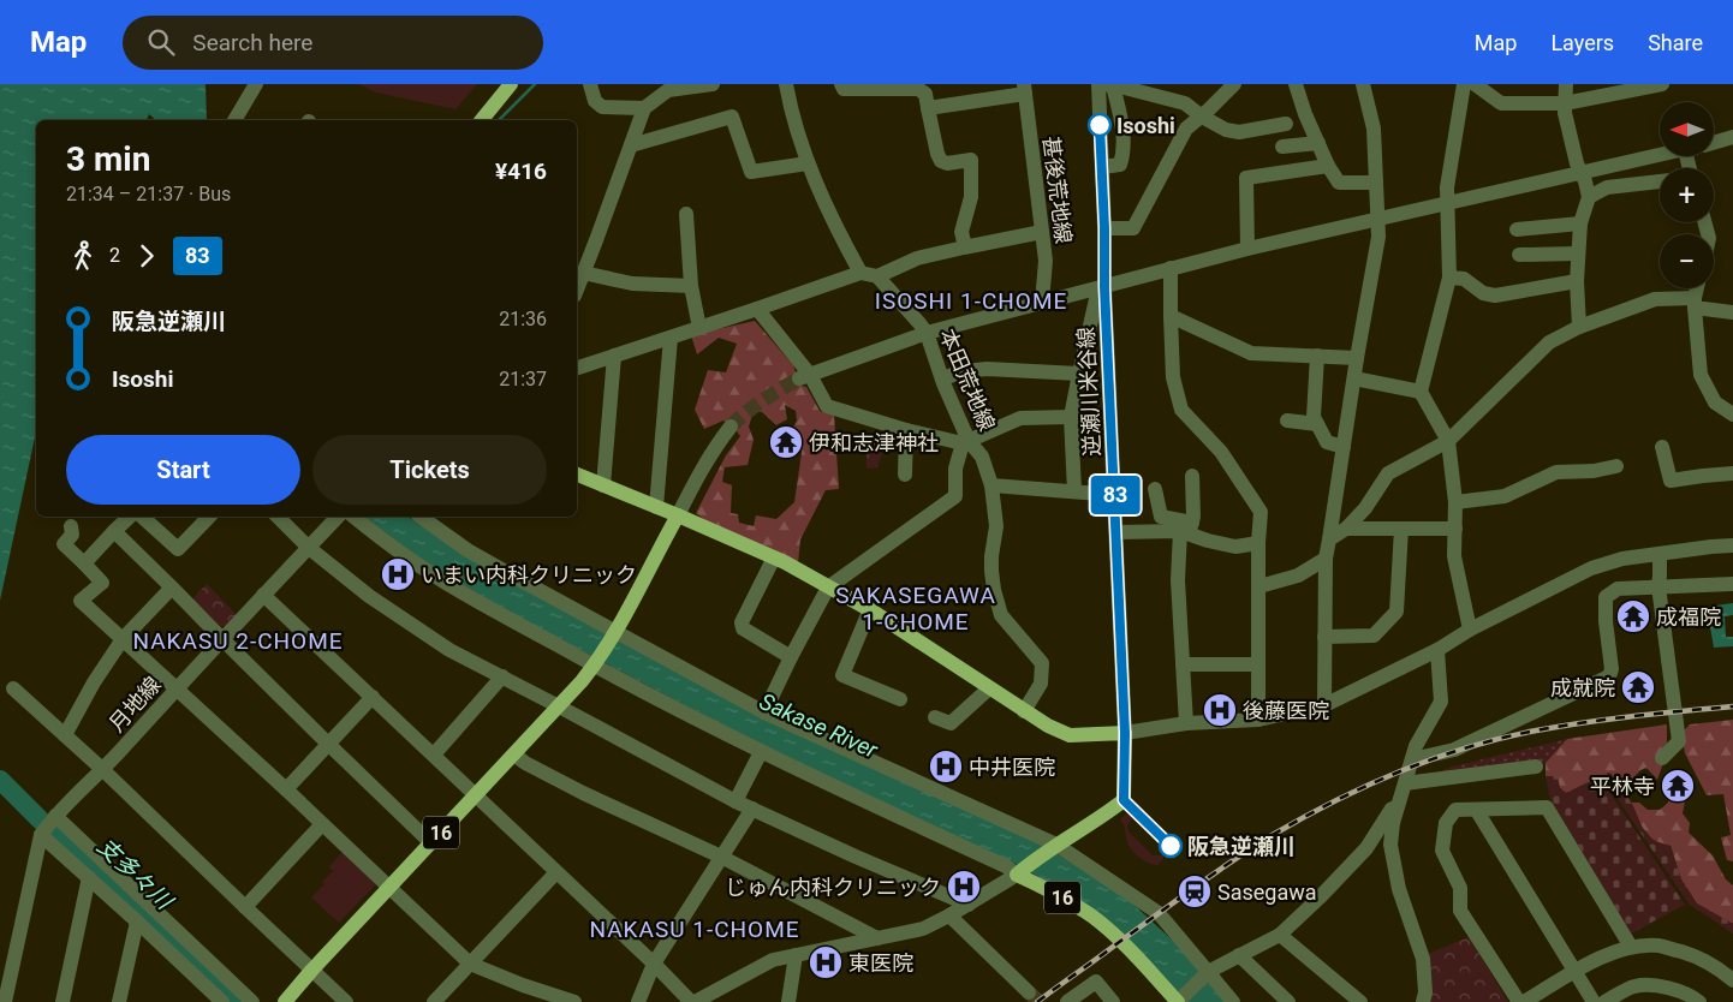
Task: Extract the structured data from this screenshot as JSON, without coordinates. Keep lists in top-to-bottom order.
{
  "streets": {
    "main road": ["16"],
    "street": [
      "甚後荒地線",
      "本田荒地線",
      "逆瀬川米谷線",
      "月地線"
    ]
  },
  "crossings": [
    ["逆瀬川米谷線", "16"]
  ],
  "districts": [
    "ISOSHI 1-CHOME",
    "SAKASEGAWA 1-CHOME",
    "NAKASU 2-CHOME",
    "NAKASU 1-CHOME"
  ],
  "water": ["Sakase River", "支多々川"],
  "places": {
    "other": ["Isoshi", "阪急逆瀬川"],
    "temple": [
      "伊和志津神社",
      "成福院",
      "成就院",
      "平林寺"
    ],
    "hospital": [
      "いまい内科クリニック",
      "後藤医院",
      "中井医院",
      "じゅん内科クリニック",
      "東医院"
    ],
    "station": ["Sasegawa"]
  },
  "lines": ["bus line 83"],
  "north": "left",
  "page": {
    "header": "Map",
    "search": "Search here",
    "nav": ["Map", "Layers", "Share"],
    "on_map": "83",
    "map_buttons": ["+", "−"],
    "heading": ["3 min", "21:34 – 21:37 · Bus", "¥416"],
    "legs": ["2", "83"],
    "list": [
      {
        "name": "阪急逆瀬川",
        "value": "21:36"
      },
      {
        "name": "Isoshi",
        "value": "21:37"
      }
    ],
    "buttons": ["Start", "Tickets"]
  }
}
